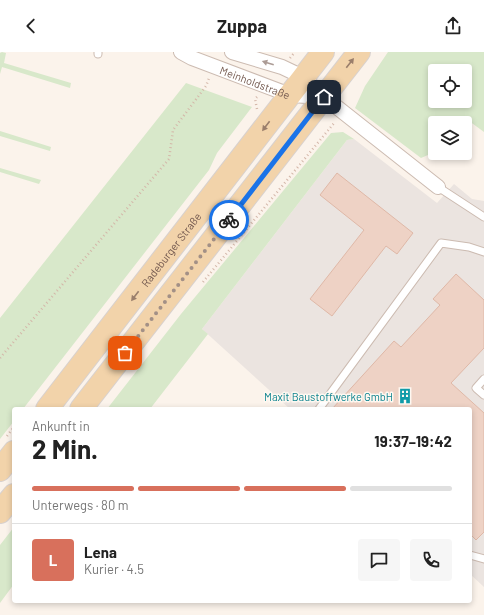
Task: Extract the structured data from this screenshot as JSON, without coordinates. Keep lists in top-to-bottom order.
{
  "streets": {
    "main road": ["Radeburger Straße"],
    "street": ["Meinholdstraße"]
  },
  "crossings": [
    ["Meinholdstraße", "Radeburger Straße"]
  ],
  "places": {
    "building": ["Maxit Baustoffwerke GmbH"]
  },
  "page": {
    "header": "Zuppa",
    "heading": ["2 Min.", "Ankunft in", "19:37–19:42"],
    "panel": ["Lena", "Kurier · 4.5"],
    "bar": "Unterwegs · 80 m",
    "round": "L"
  }
}
